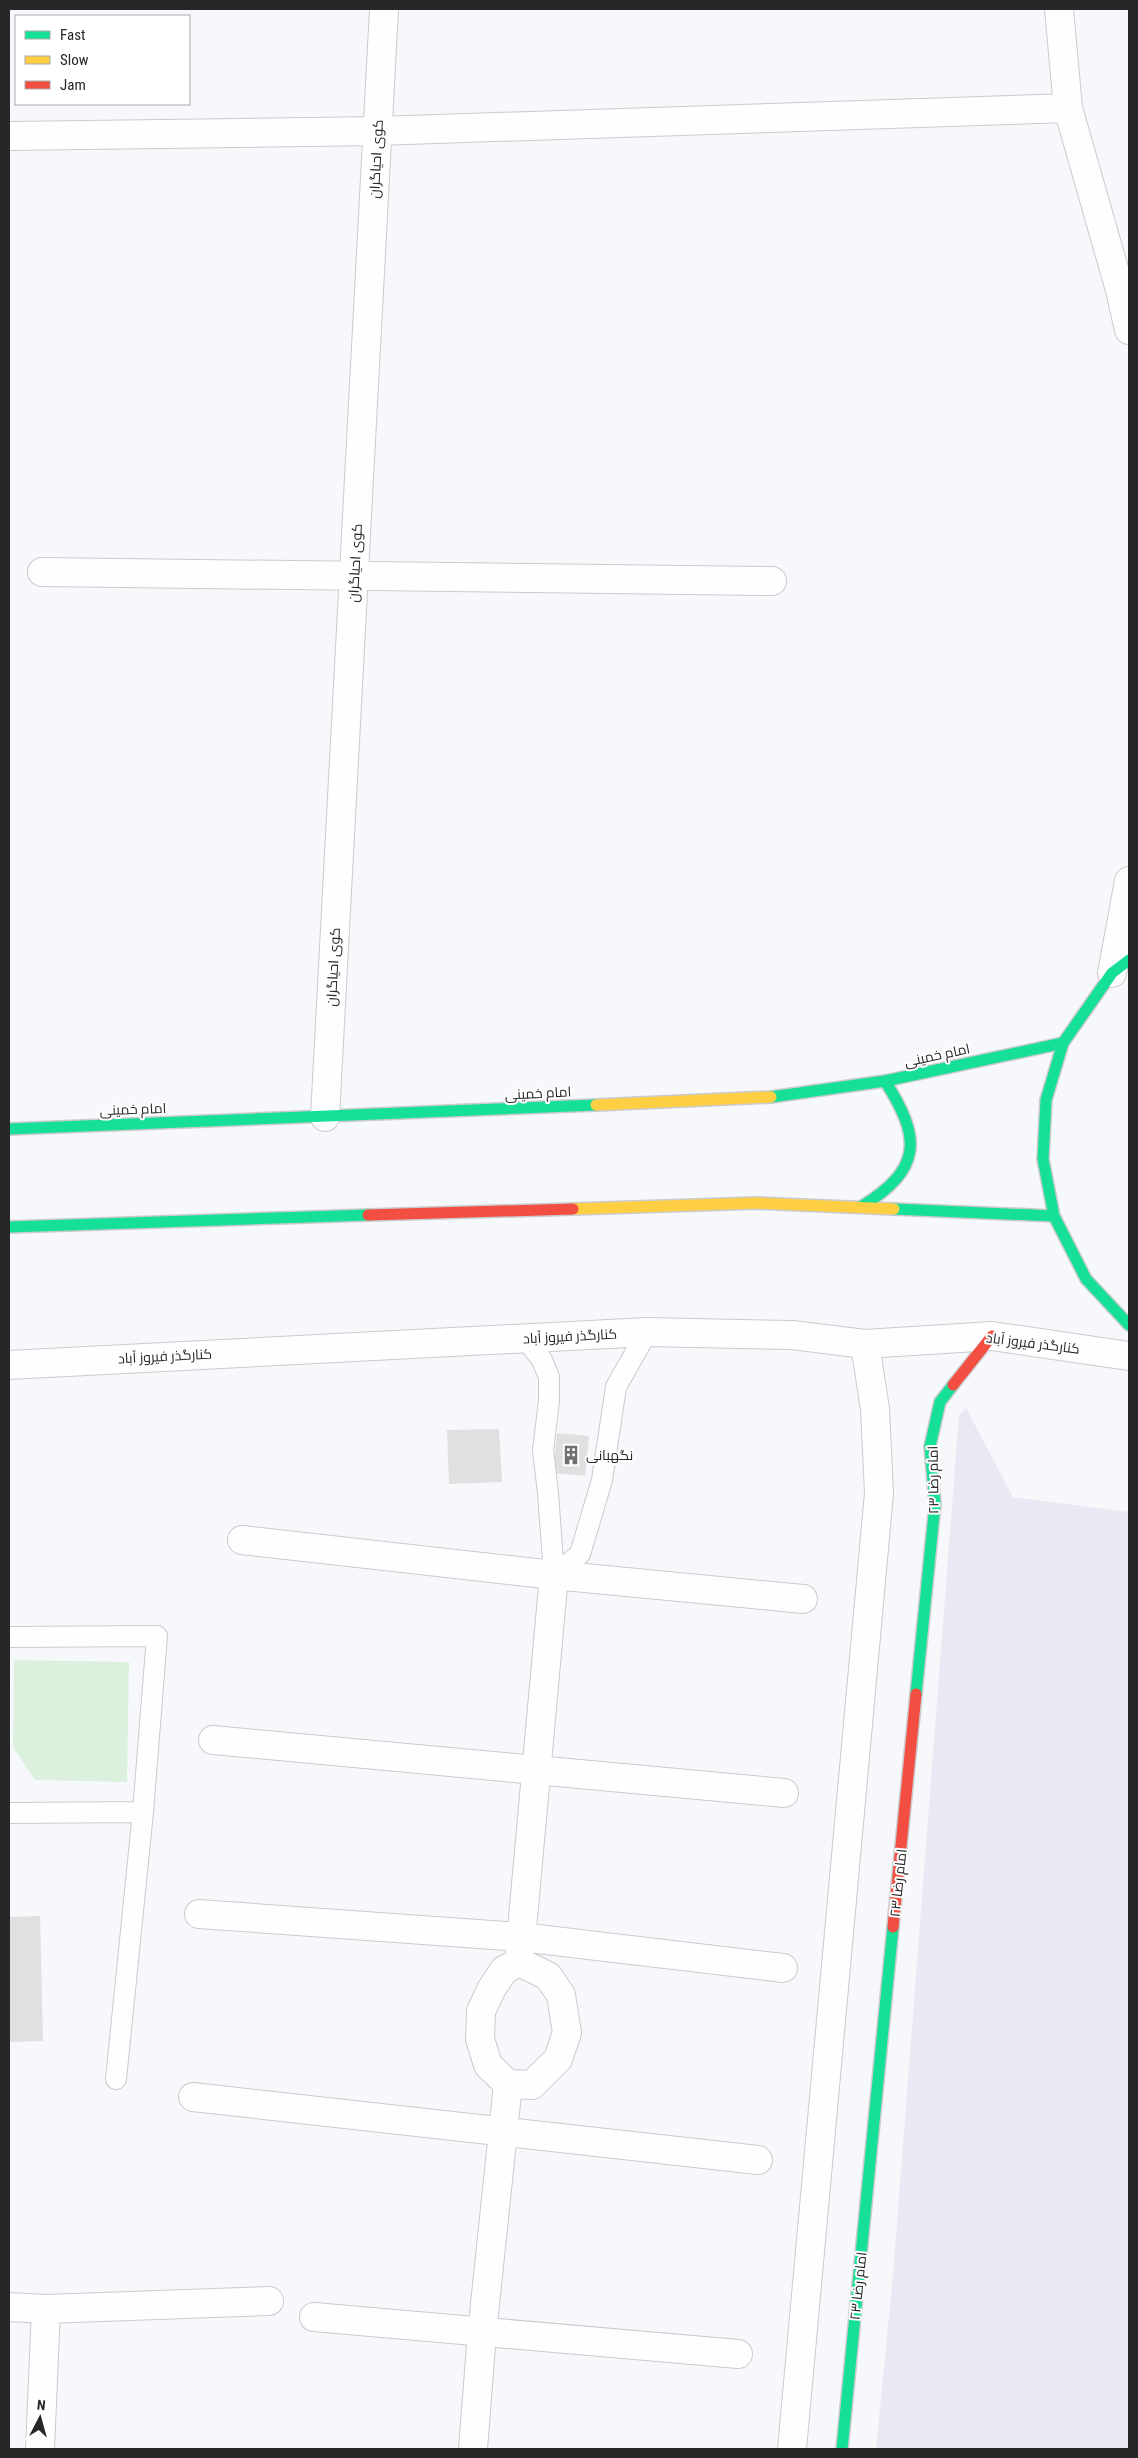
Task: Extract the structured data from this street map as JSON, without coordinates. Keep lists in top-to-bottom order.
{
  "streets": {
    "main road": ["امام خمینی", "امام رضا ۲۳"],
    "street": ["کوی احیاگران", "کنارگذر فیروز آباد"]
  },
  "crossings": [
    ["کوی احیاگران", "امام خمینی"],
    ["کنارگذر فیروز آباد", "امام رضا ۲۳"]
  ],
  "places": {
    "building": ["نگهبانی"]
  },
  "legend": ["Fast", "Slow", "Jam"],
  "north": "top"
}
